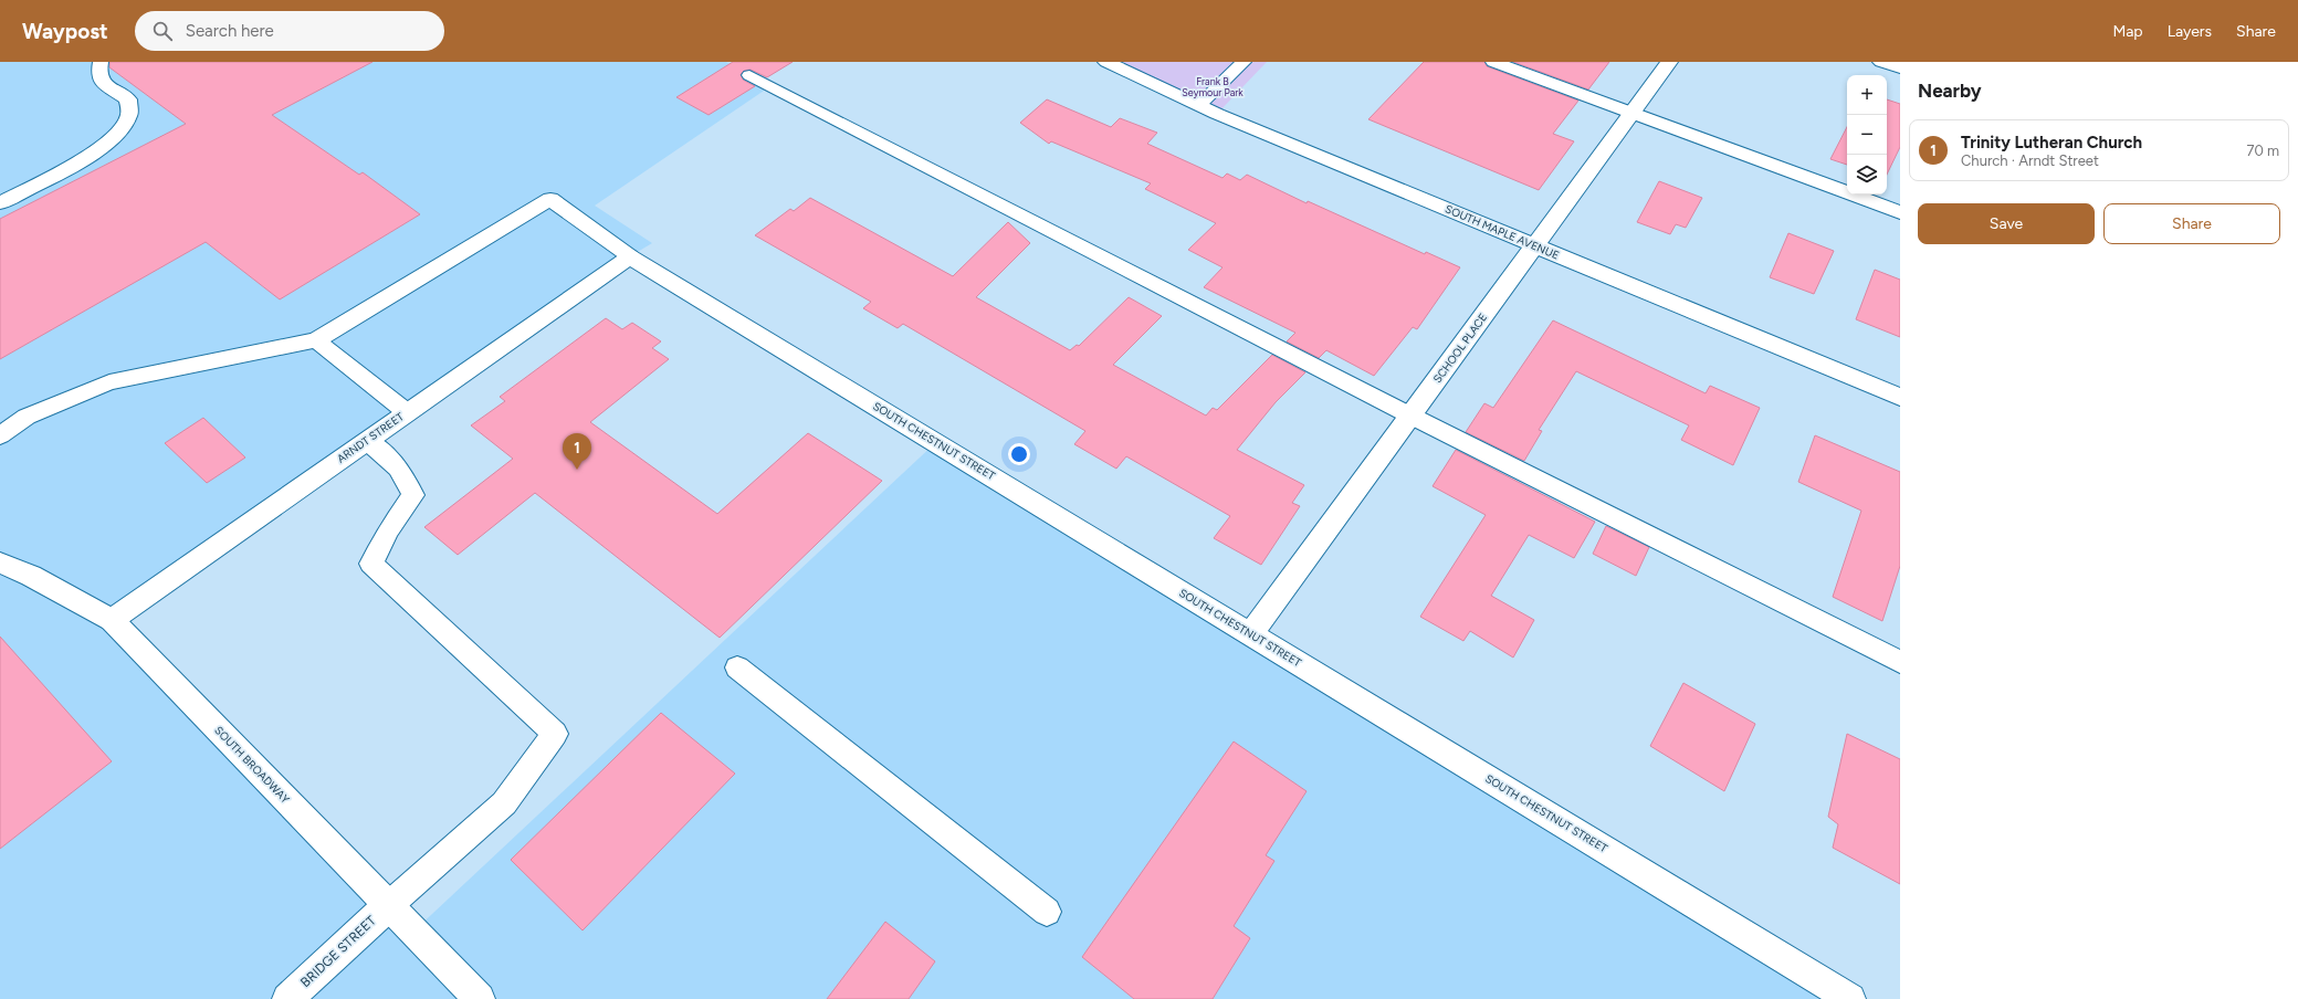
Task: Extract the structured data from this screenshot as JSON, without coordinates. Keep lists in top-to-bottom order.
{
  "streets": {
    "street": [
      "SOUTH MAPLE AVENUE",
      "SCHOOL PLACE",
      "ARNDT STREET",
      "SOUTH CHESTNUT STREET",
      "SOUTH BROADWAY",
      "BRIDGE STREET"
    ]
  },
  "crossings": [
    ["SOUTH MAPLE AVENUE", "SCHOOL PLACE"],
    ["SCHOOL PLACE", "SOUTH CHESTNUT STREET"],
    ["ARNDT STREET", "SOUTH CHESTNUT STREET"],
    ["ARNDT STREET", "SOUTH BROADWAY"],
    ["SOUTH BROADWAY", "BRIDGE STREET"]
  ],
  "parks": ["Frank B Seymour Park"],
  "page": {
    "header": "Waypost",
    "search": "Search here",
    "nav": ["Map", "Layers", "Share"],
    "heading": "Nearby",
    "map_buttons": ["+", "−"],
    "list": [
      {
        "mark": "1",
        "name": "Trinity Lutheran Church",
        "note": "Church · Arndt Street",
        "value": "70 m"
      }
    ],
    "buttons": ["Save", "Share"],
    "pins": "1"
  }
}
